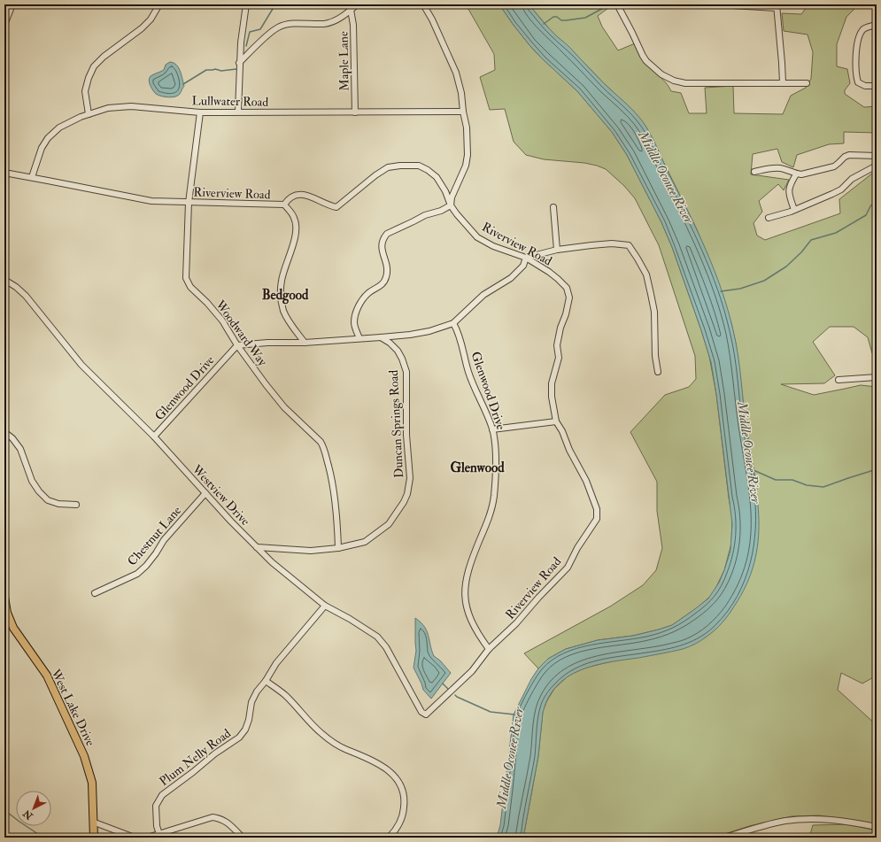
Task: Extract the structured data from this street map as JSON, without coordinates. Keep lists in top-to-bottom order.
{
  "streets": {
    "main road": ["West Lake Drive"],
    "street": [
      "Maple Lane",
      "Lullwater Road",
      "Riverview Road",
      "Woodward Way",
      "Glenwood Drive",
      "Duncan Springs Road",
      "Westview Drive",
      "Chestnut Lane",
      "Plum Nelly Road"
    ]
  },
  "crossings": [
    ["Maple Lane", "Lullwater Road"],
    ["Lullwater Road", "Riverview Road"],
    ["Lullwater Road", "Woodward Way"],
    ["Riverview Road", "Woodward Way"],
    ["Riverview Road", "Glenwood Drive"],
    ["Riverview Road", "Westview Drive"],
    ["Woodward Way", "Glenwood Drive"],
    ["Woodward Way", "Duncan Springs Road"],
    ["Glenwood Drive", "Westview Drive"],
    ["Duncan Springs Road", "Westview Drive"],
    ["Westview Drive", "Chestnut Lane"],
    ["Westview Drive", "Plum Nelly Road"]
  ],
  "districts": ["Bedgood", "Glenwood"],
  "water": ["Middle Oconee River"],
  "north": "bottom left"
}
